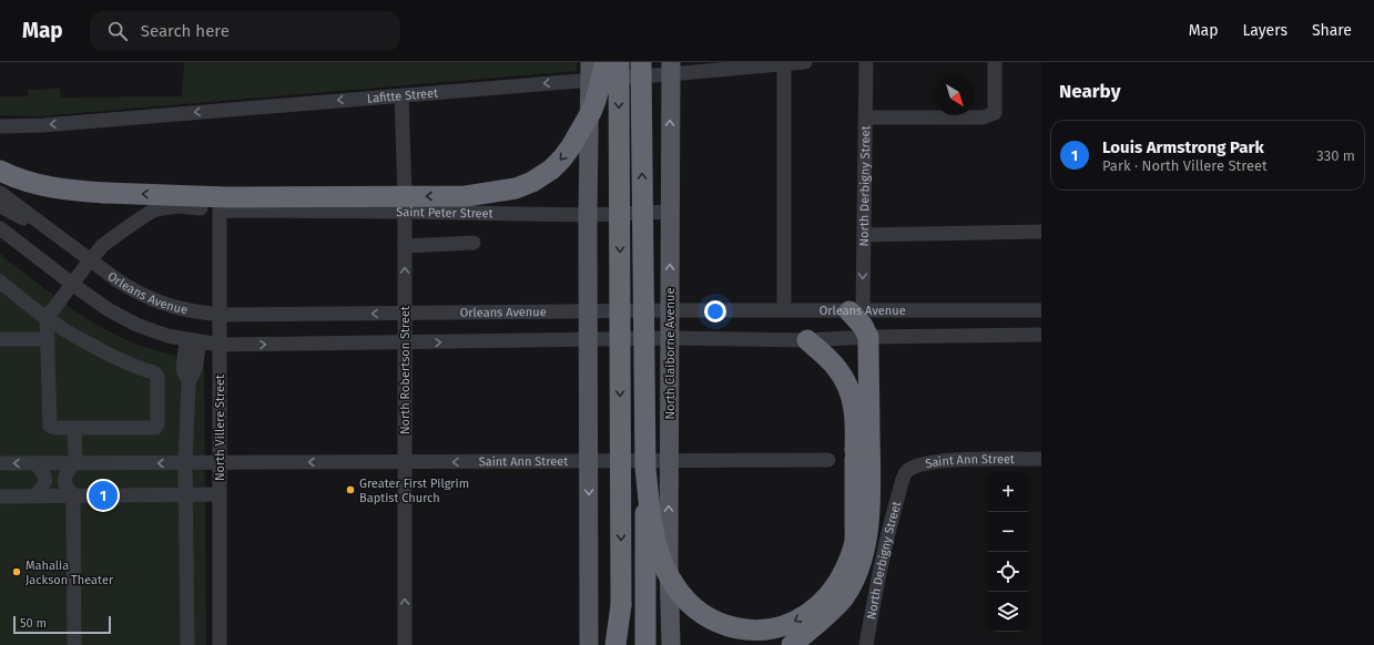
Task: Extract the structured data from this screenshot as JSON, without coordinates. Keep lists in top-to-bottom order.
{
  "streets": {
    "main road": ["North Claiborne Avenue"],
    "street": [
      "Lafitte Street",
      "North Derbigny Street",
      "Saint Peter Street",
      "Orleans Avenue",
      "North Robertson Street",
      "North Villere Street",
      "Saint Ann Street"
    ]
  },
  "crossings": [
    ["Lafitte Street", "North Claiborne Avenue"],
    ["Lafitte Street", "North Robertson Street"],
    ["North Derbigny Street", "Orleans Avenue"],
    ["North Derbigny Street", "Saint Ann Street"],
    ["Saint Peter Street", "North Claiborne Avenue"],
    ["Saint Peter Street", "North Robertson Street"],
    ["Saint Peter Street", "North Villere Street"],
    ["Orleans Avenue", "North Claiborne Avenue"],
    ["Orleans Avenue", "North Robertson Street"],
    ["Orleans Avenue", "North Villere Street"],
    ["North Claiborne Avenue", "Saint Ann Street"],
    ["North Robertson Street", "Saint Ann Street"],
    ["North Villere Street", "Saint Ann Street"]
  ],
  "one_way": ["Lafitte Street", "North Robertson Street"],
  "places": ["Greater First Pilgrim Baptist Church", "Mahalia Jackson Theater"],
  "scale_bar": "50 m",
  "north": "bottom right",
  "page": {
    "header": "Map",
    "search": "Search here",
    "nav": ["Map", "Layers", "Share"],
    "heading": "Nearby",
    "list": [
      {
        "mark": "1",
        "name": "Louis Armstrong Park",
        "note": "Park · North Villere Street",
        "value": "330 m"
      }
    ],
    "map_buttons": ["+", "−"],
    "pins": "1",
    "scale": "50 m"
  }
}
